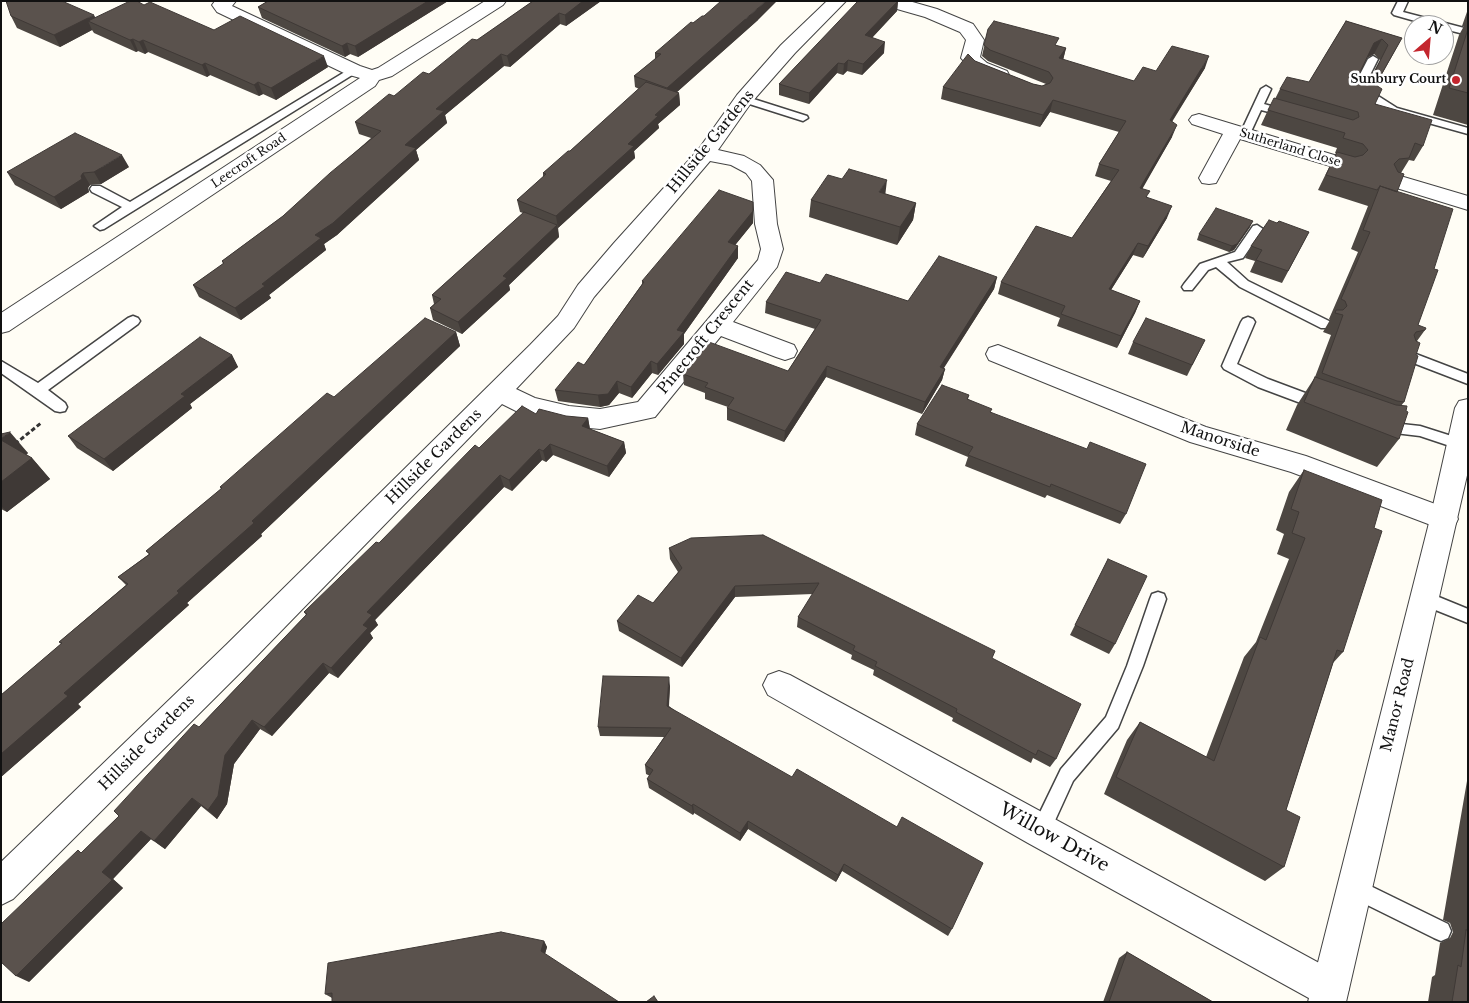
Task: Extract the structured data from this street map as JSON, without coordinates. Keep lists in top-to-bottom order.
{
  "streets": {
    "street": [
      "Hillside Gardens",
      "Sutherland Close",
      "Leecroft Road",
      "Pinecroft Crescent",
      "Manorside",
      "Manor Road",
      "Willow Drive"
    ]
  },
  "crossings": [
    ["Hillside Gardens", "Pinecroft Crescent"],
    ["Manorside", "Manor Road"],
    ["Manor Road", "Willow Drive"]
  ],
  "places": ["Sunbury Court"],
  "north": "top right"
}
